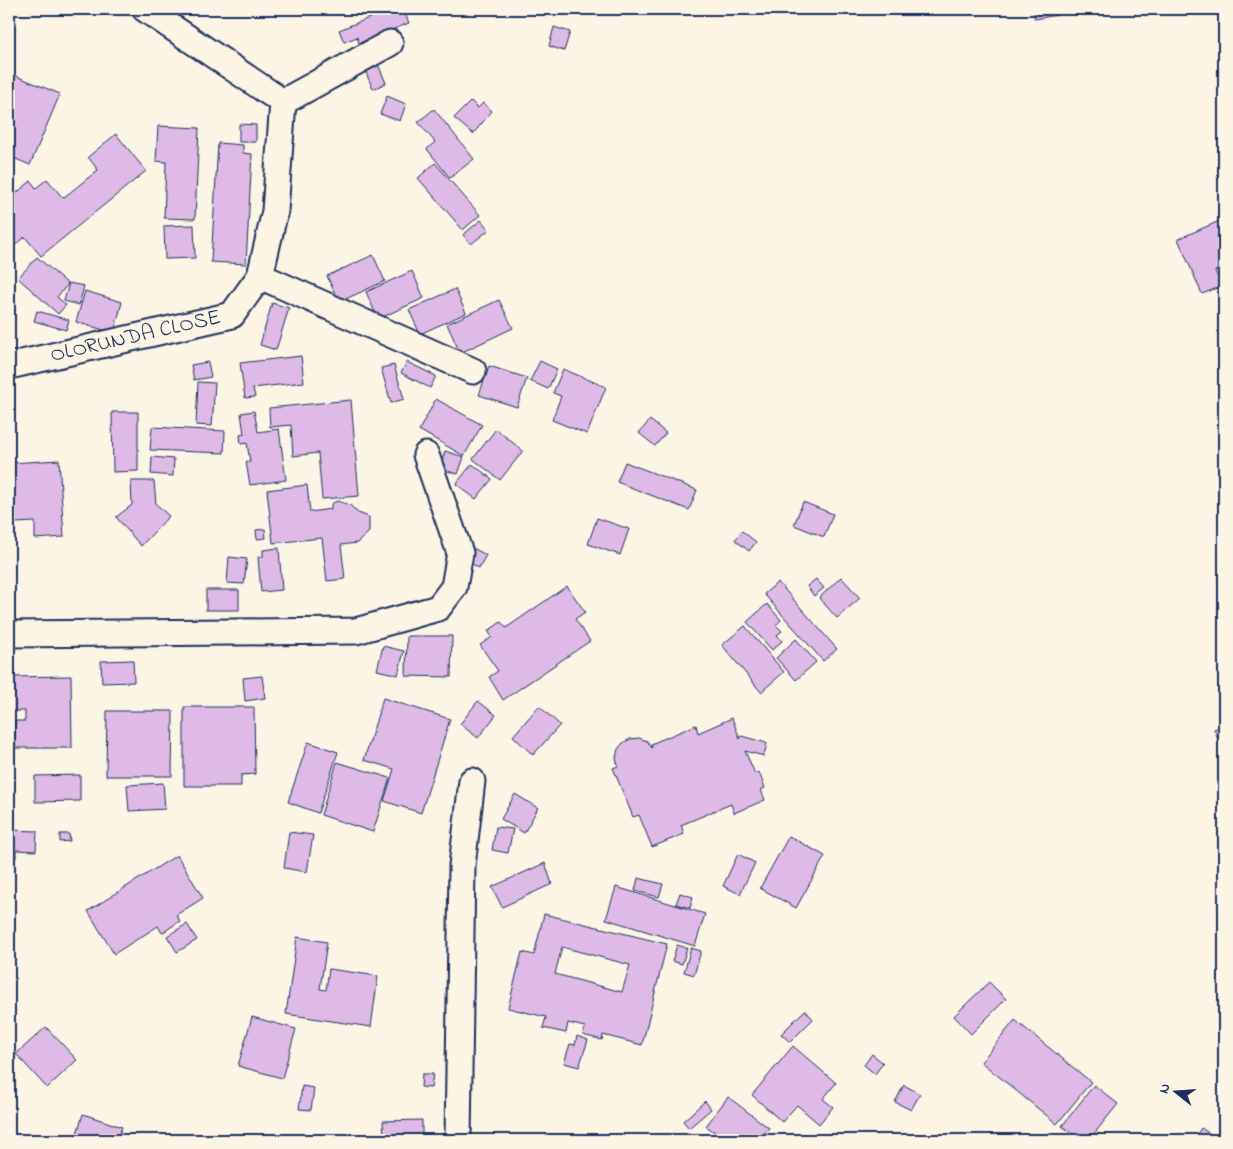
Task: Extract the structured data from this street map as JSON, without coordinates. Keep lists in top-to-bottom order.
{
  "streets": {
    "street": ["OLORUNDA CLOSE"]
  },
  "north": "left"
}
